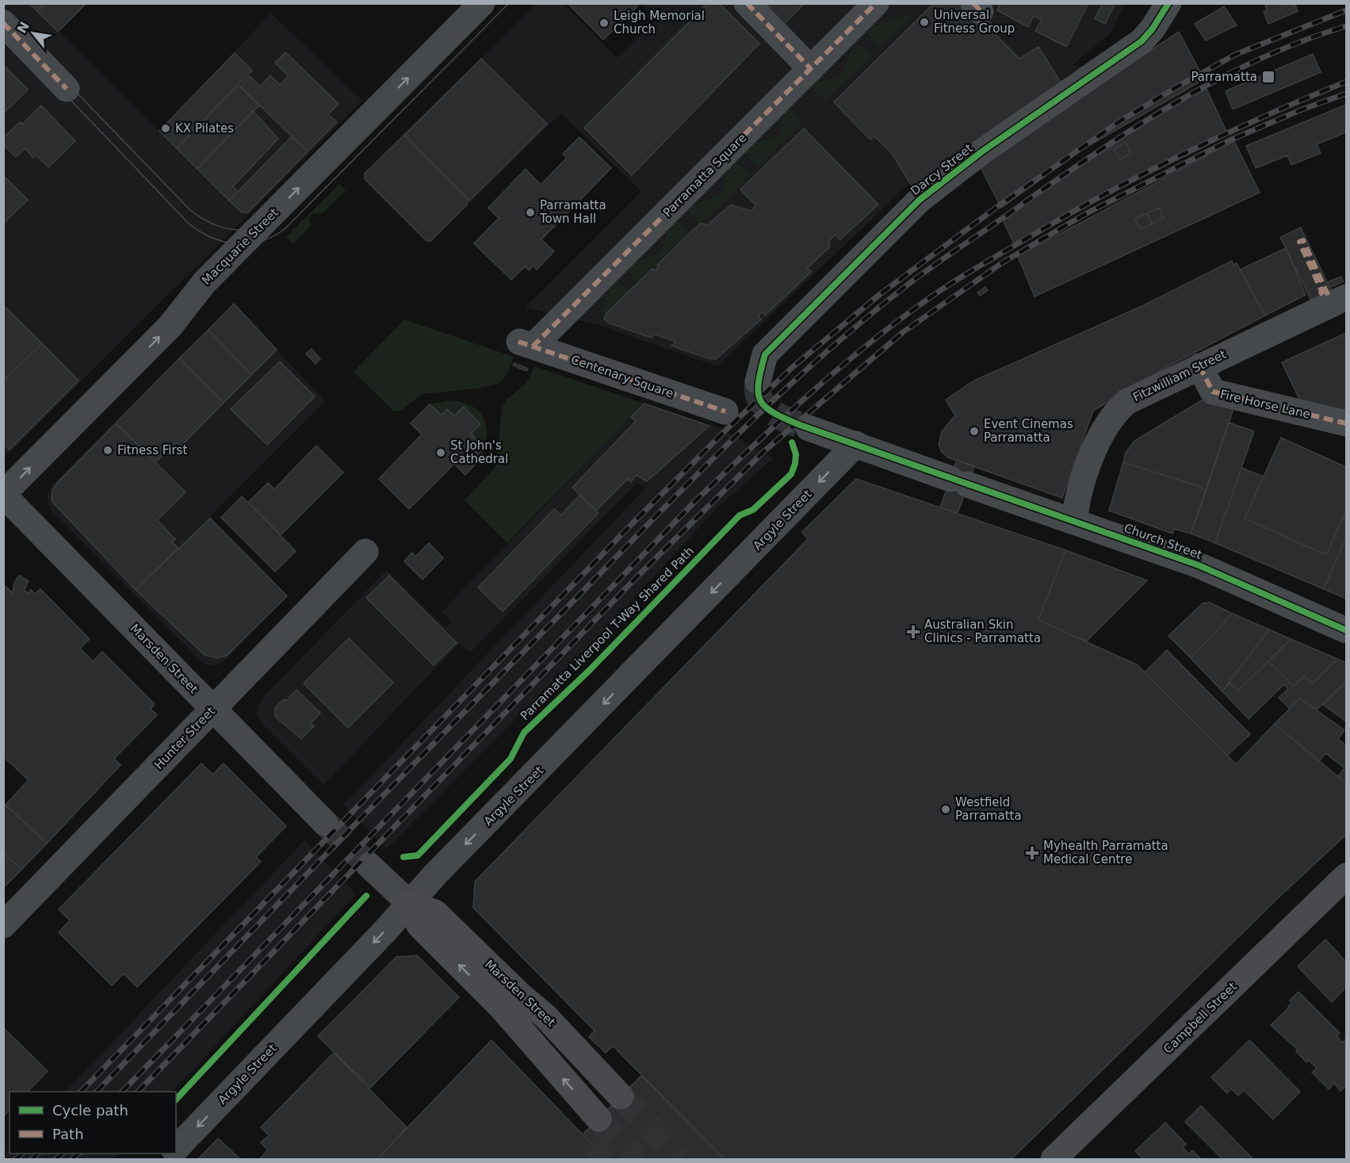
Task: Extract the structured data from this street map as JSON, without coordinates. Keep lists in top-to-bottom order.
{
  "streets": {
    "main road": ["Marsden Street", "Campbell Street"],
    "street": [
      "Darcy Street",
      "Parramatta Square",
      "Macquarie Street",
      "Fitzwilliam Street",
      "Centenary Square",
      "Fire Horse Lane",
      "Argyle Street",
      "Church Street",
      "Hunter Street"
    ],
    "cycle path": ["Parramatta Liverpool T-Way Shared Path"]
  },
  "crossings": [
    ["Parramatta Square", "Centenary Square"],
    ["Macquarie Street", "Marsden Street"],
    ["Fitzwilliam Street", "Fire Horse Lane"],
    ["Fitzwilliam Street", "Church Street"],
    ["Argyle Street", "Church Street"],
    ["Argyle Street", "Marsden Street"],
    ["Marsden Street", "Hunter Street"]
  ],
  "one_way": ["Macquarie Street", "Argyle Street"],
  "places": {
    "other": [
      "Universal Fitness Group",
      "Leigh Memorial Church",
      "KX Pilates",
      "Parramatta Town Hall",
      "Event Cinemas Parramatta",
      "Fitness First",
      "St John's Cathedral",
      "Westfield Parramatta"
    ],
    "transit": ["Parramatta"],
    "health": ["Australian Skin Clinics - Parramatta", "Myhealth Parramatta Medical Centre"]
  },
  "legend": ["Cycle path", "Path"],
  "north": "top left"
}
